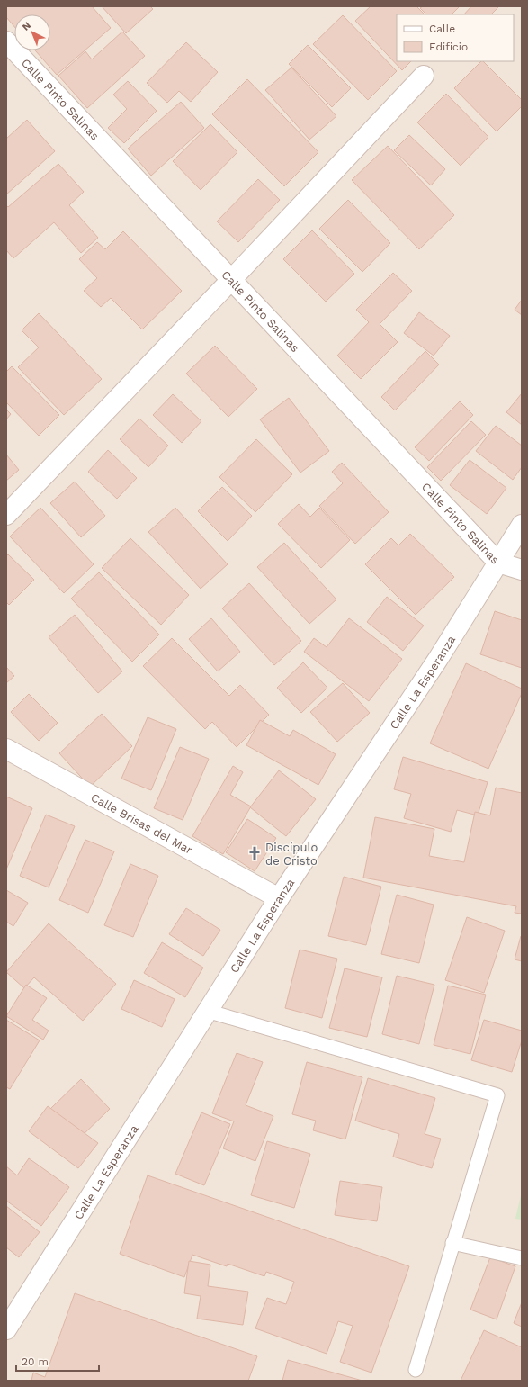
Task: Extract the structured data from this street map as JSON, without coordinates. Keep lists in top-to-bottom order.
{
  "streets": {
    "street": ["Calle Pinto Salinas", "Calle La Esperanza", "Calle Brisas del Mar"]
  },
  "crossings": [
    ["Calle Pinto Salinas", "Calle La Esperanza"],
    ["Calle La Esperanza", "Calle Brisas del Mar"]
  ],
  "places": {
    "church": ["Discípulo de Cristo"]
  },
  "legend": ["Calle", "Edificio"],
  "scale_bar": "20 m",
  "north": "top left"
}
